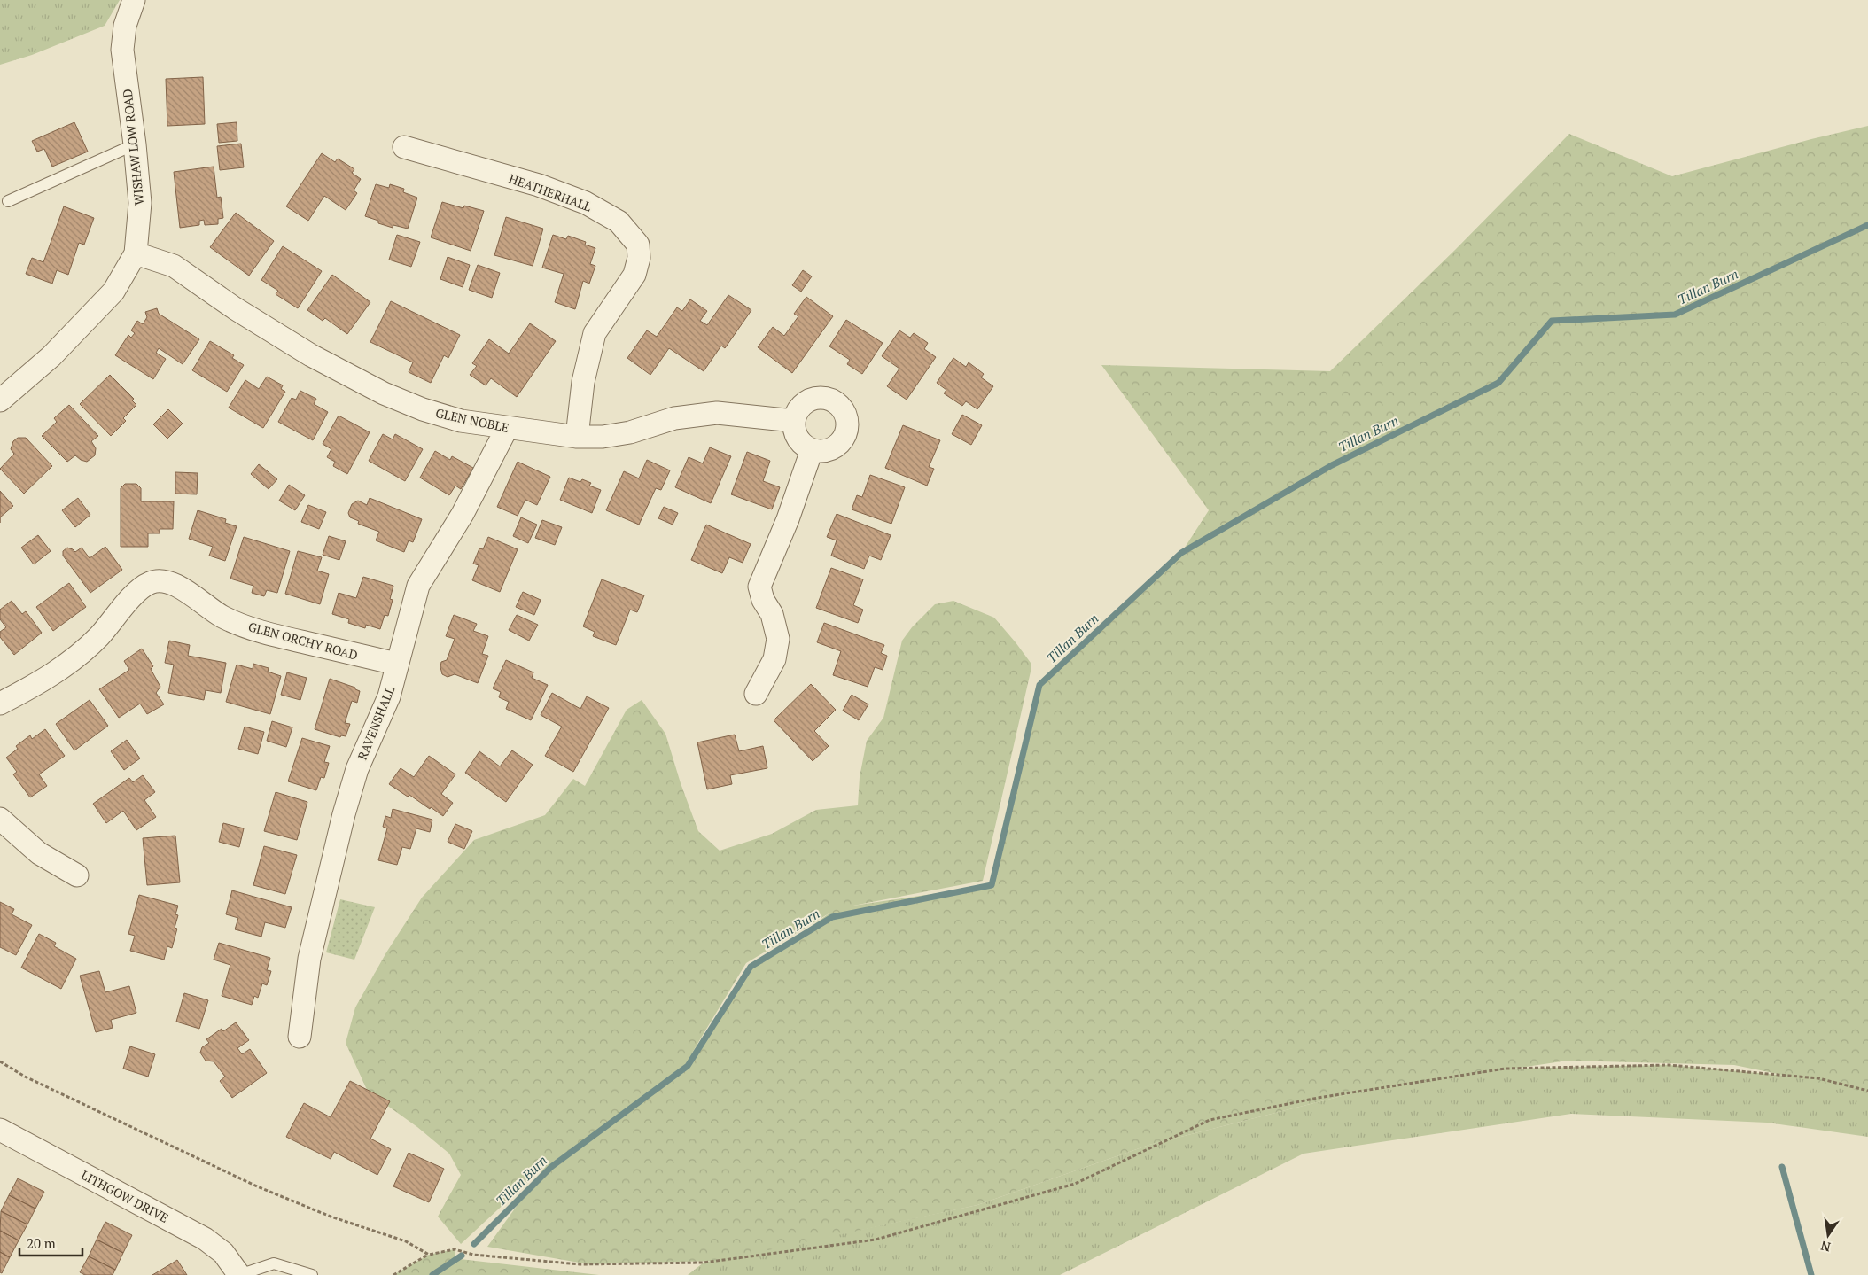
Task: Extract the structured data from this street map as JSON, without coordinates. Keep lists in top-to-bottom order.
{
  "streets": {
    "street": [
      "WISHAW LOW ROAD",
      "HEATHERHALL",
      "GLEN NOBLE",
      "GLEN ORCHY ROAD",
      "RAVENSHALL",
      "LITHGOW DRIVE"
    ]
  },
  "crossings": [
    ["WISHAW LOW ROAD", "GLEN NOBLE"],
    ["HEATHERHALL", "GLEN NOBLE"],
    ["GLEN NOBLE", "RAVENSHALL"],
    ["GLEN ORCHY ROAD", "RAVENSHALL"]
  ],
  "water": ["Tillan Burn"],
  "scale_bar": "20 m",
  "north": "bottom"
}
